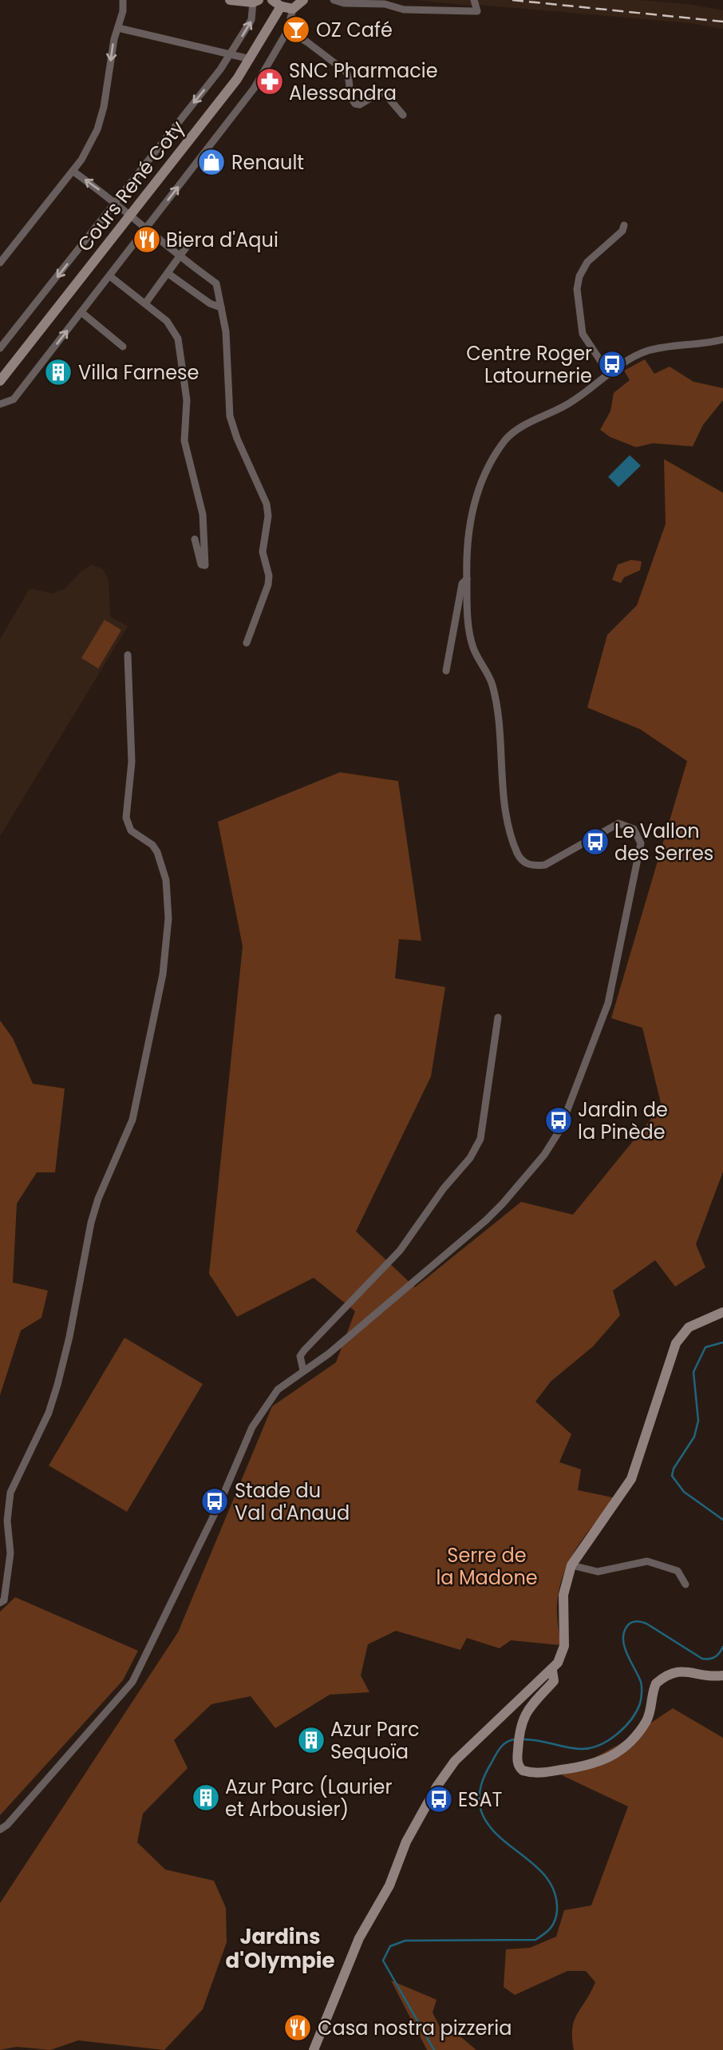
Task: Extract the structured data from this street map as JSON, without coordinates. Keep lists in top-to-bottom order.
{
  "streets": {
    "street": ["Cours René Coty"]
  },
  "districts": ["Jardins d'Olympie"],
  "parks": ["Serre de la Madone"],
  "places": {
    "bar": ["OZ Café"],
    "pharmacy": ["SNC Pharmacie Alessandra"],
    "shop": ["Renault"],
    "restaurant": ["Biera d'Aqui", "Casa nostra pizzeria"],
    "bus stop": [
      "Centre Roger Latournerie",
      "Le Vallon des Serres",
      "Jardin de la Pinède",
      "Stade du Val d'Anaud",
      "ESAT"
    ],
    "building": ["Villa Farnese", "Azur Parc Sequoïa", "Azur Parc (Laurier et Arbousier)"]
  }
}
